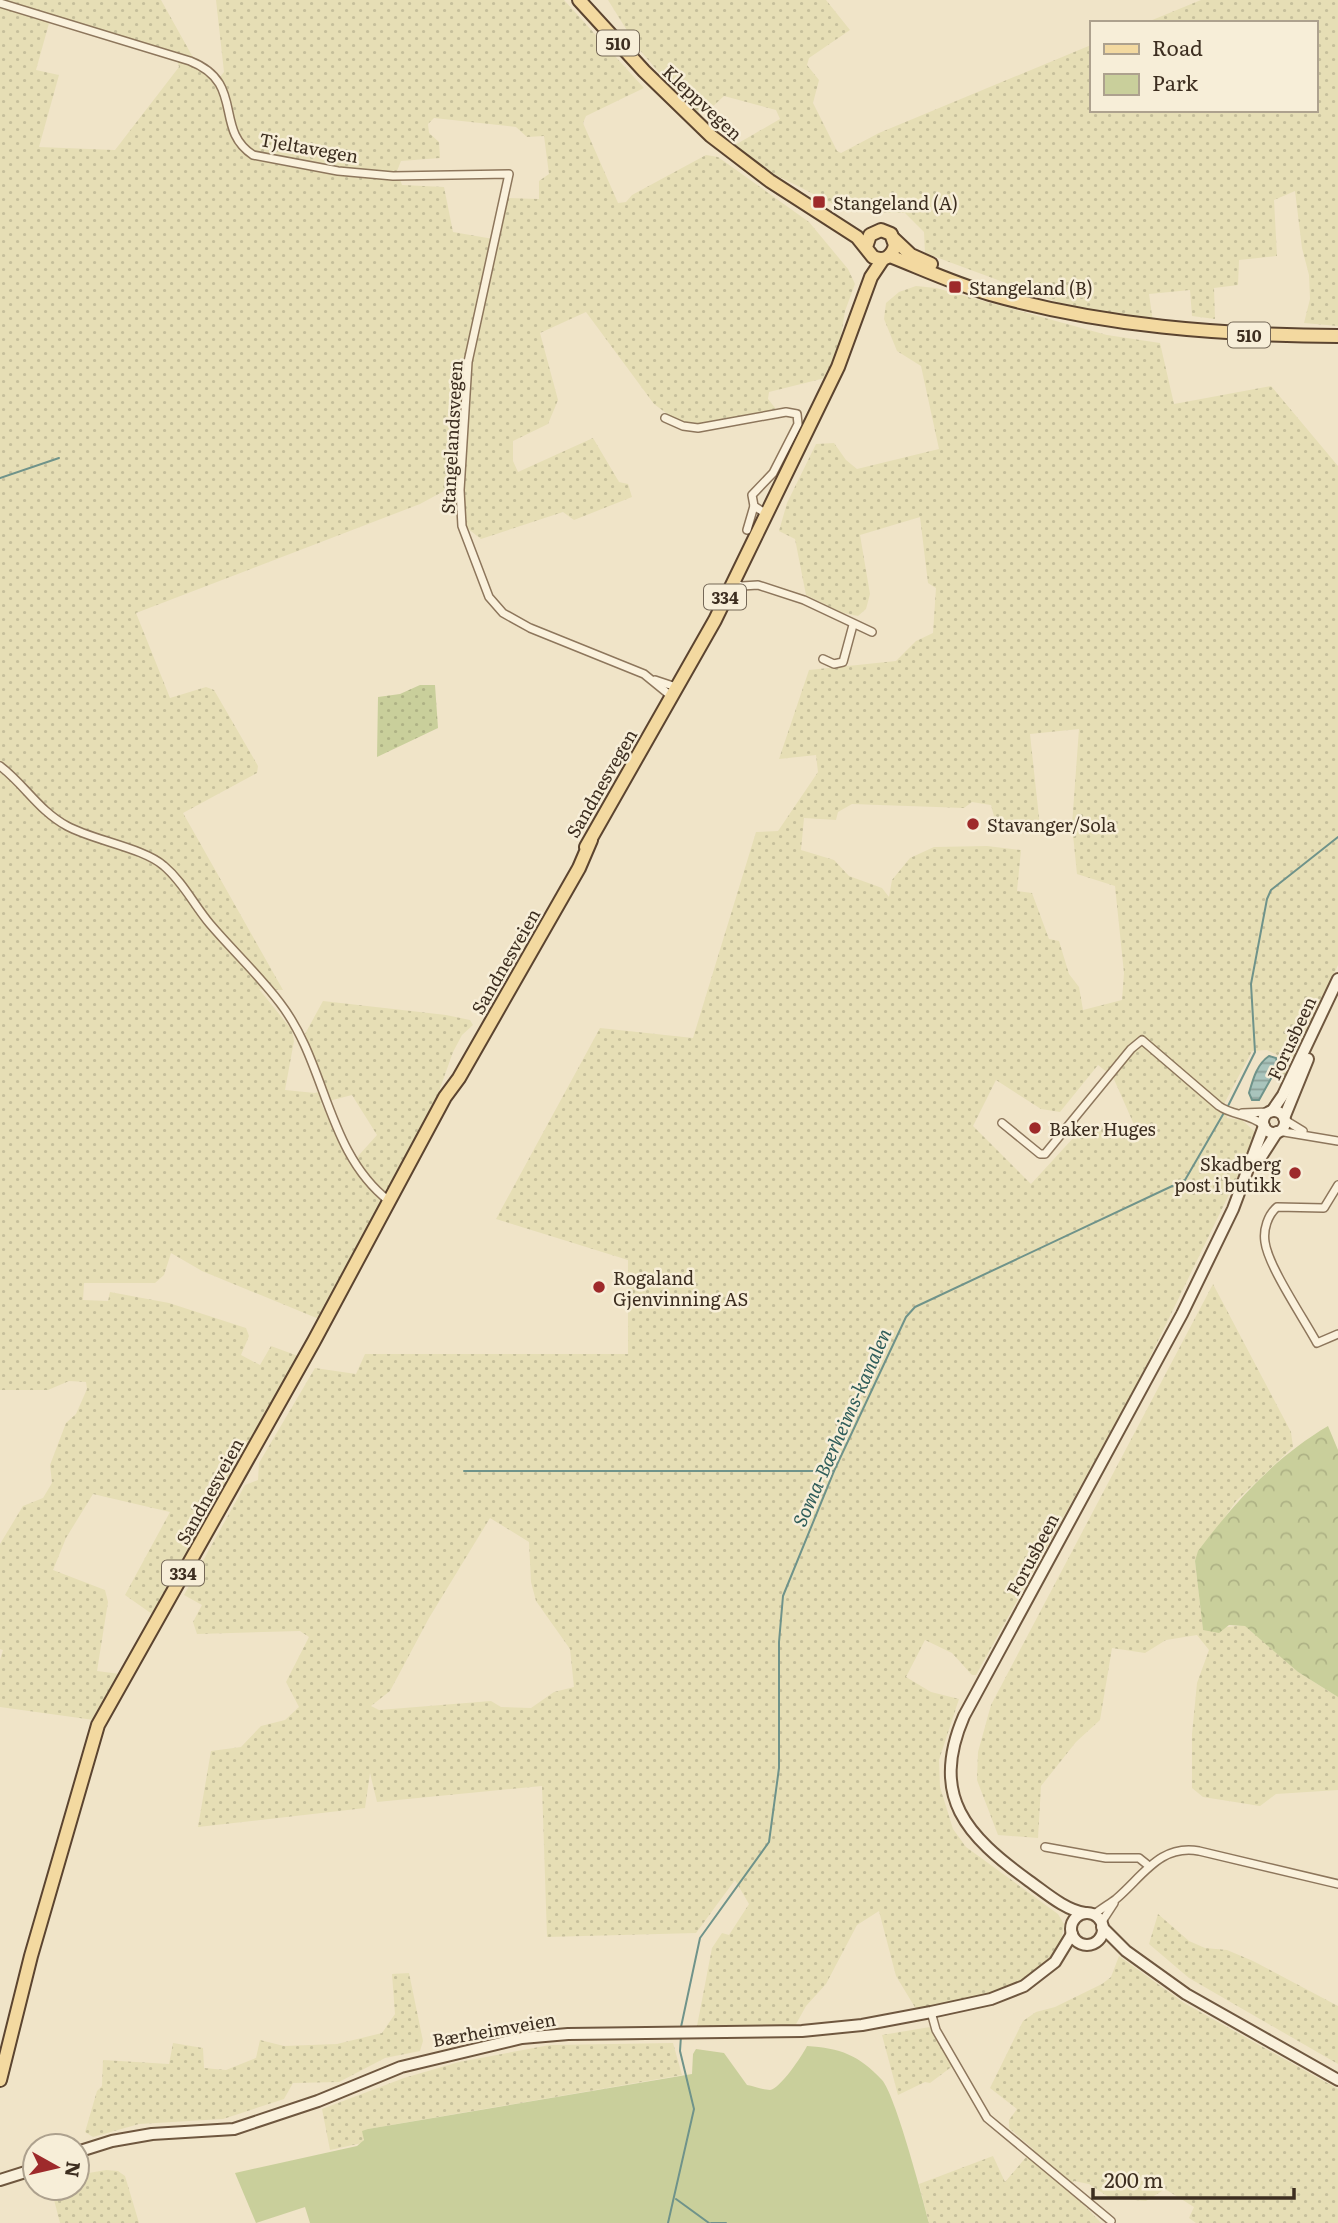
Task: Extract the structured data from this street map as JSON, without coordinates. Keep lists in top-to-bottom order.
{
  "streets": {
    "main road": [
      "510",
      "Kleppvegen",
      "334",
      "Sandnesvegen",
      "Sandnesveien",
      "Forusbeen",
      "Bærheimveien"
    ],
    "street": ["Tjeltavegen", "Stangelandsvegen"]
  },
  "crossings": [
    ["Kleppvegen", "Sandnesvegen"],
    ["Tjeltavegen", "Stangelandsvegen"],
    ["Stangelandsvegen", "Sandnesvegen"],
    ["Sandnesvegen", "Sandnesveien"]
  ],
  "water": ["Soma-Bærheims-kanalen"],
  "places": {
    "transit": ["Stangeland (A)", "Stangeland (B)"],
    "other": [
      "Stavanger/Sola",
      "Baker Huges",
      "Skadberg post i butikk",
      "Rogaland Gjenvinning AS"
    ]
  },
  "legend": ["Road", "Park"],
  "scale_bar": "200 m",
  "north": "right"
}
